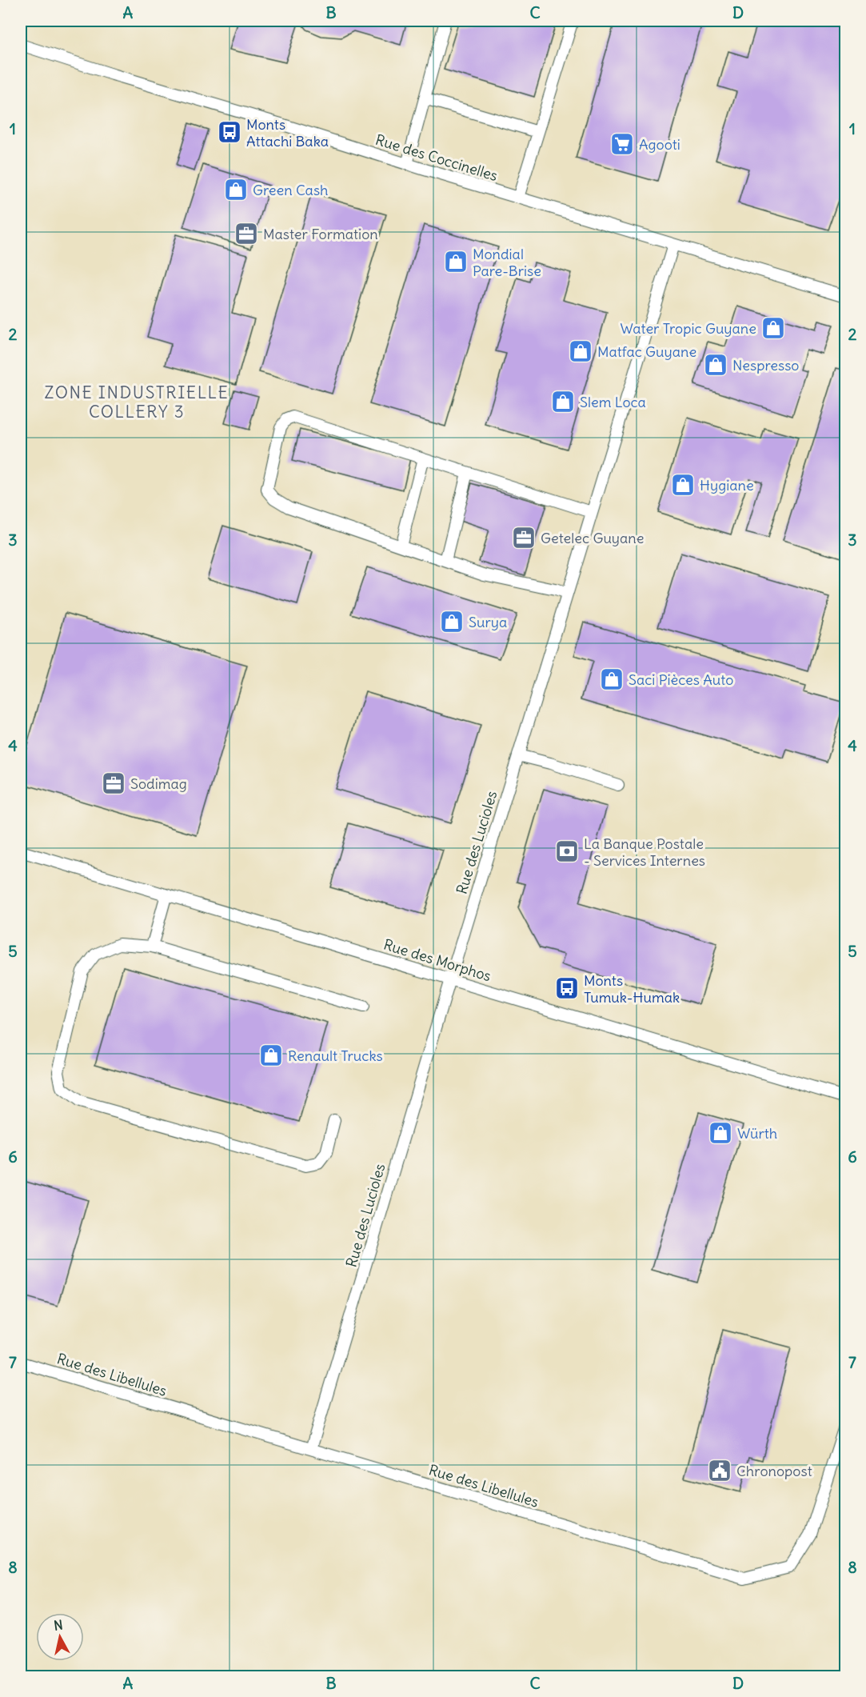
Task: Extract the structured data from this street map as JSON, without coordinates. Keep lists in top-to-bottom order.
{
  "streets": {
    "lane": [
      "Rue des Coccinelles",
      "Rue des Lucioles",
      "Rue des Morphos",
      "Rue des Libellules"
    ]
  },
  "crossings": [
    ["Rue des Coccinelles", "Rue des Lucioles"],
    ["Rue des Lucioles", "Rue des Morphos"],
    ["Rue des Lucioles", "Rue des Libellules"]
  ],
  "districts": ["ZONE INDUSTRIELLE COLLERY 3"],
  "places": {
    "bus stop": ["Monts Attachi Baka", "Monts Tumuk-Humak"],
    "supermarket": ["Agooti"],
    "shop": [
      "Green Cash",
      "Mondial Pare-Brise",
      "Water Tropic Guyane",
      "Matfac Guyane",
      "Nespresso",
      "Slem Loca",
      "Hygiane",
      "Surya",
      "Saci Pièces Auto",
      "Renault Trucks",
      "Würth"
    ],
    "office": ["Master Formation", "Getelec Guyane", "Sodimag"],
    "bank": ["La Banque Postale - Services Internes"],
    "public building": ["Chronopost"]
  },
  "north": "top",
  "grid": {
    "columns": [
      "A",
      "B",
      "C",
      "D"
    ],
    "rows": [
      "1",
      "2",
      "3",
      "4",
      "5",
      "6",
      "7",
      "8"
    ]
  }
}
